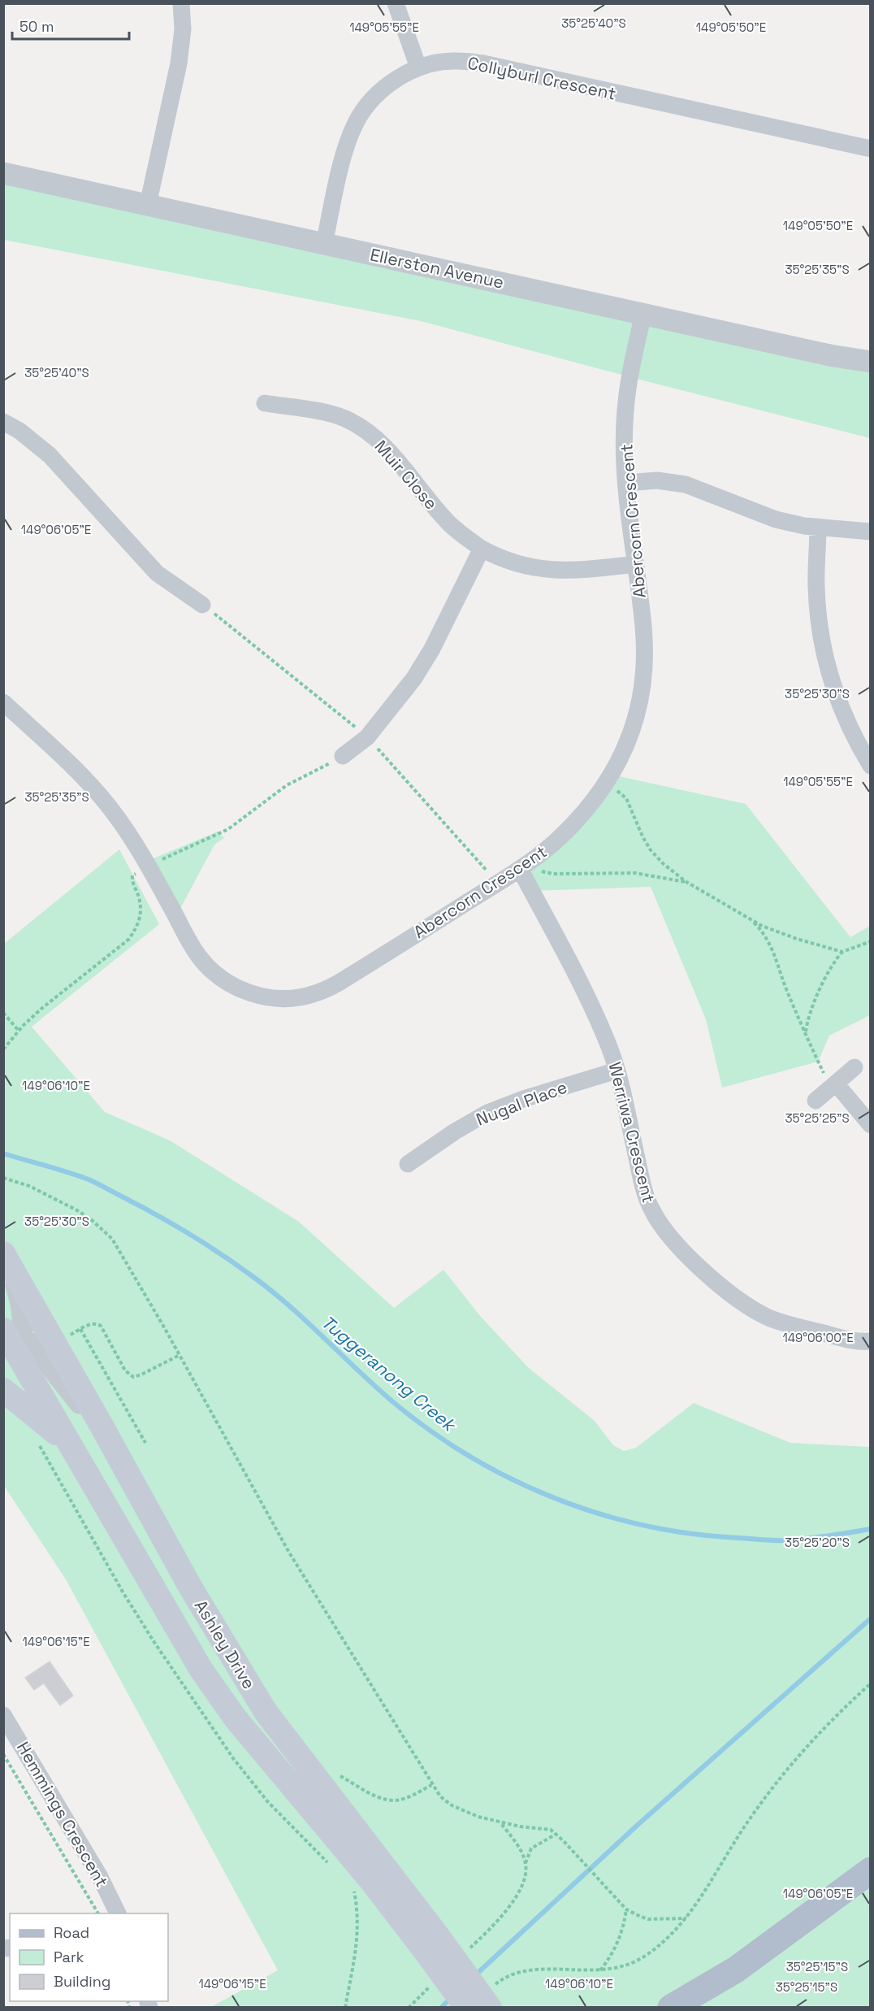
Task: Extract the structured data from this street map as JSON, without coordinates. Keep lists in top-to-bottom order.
{
  "streets": {
    "main road": ["Ashley Drive"],
    "street": [
      "Collyburl Crescent",
      "Ellerston Avenue",
      "Muir Close",
      "Abercorn Crescent",
      "Nugal Place",
      "Werriwa Crescent",
      "Hemmings Crescent"
    ]
  },
  "crossings": [
    ["Collyburl Crescent", "Ellerston Avenue"],
    ["Ellerston Avenue", "Abercorn Crescent"],
    ["Muir Close", "Abercorn Crescent"],
    ["Abercorn Crescent", "Werriwa Crescent"],
    ["Nugal Place", "Werriwa Crescent"]
  ],
  "water": ["Tuggeranong Creek"],
  "legend": ["Road", "Park", "Building"],
  "scale_bar": "50 m",
  "coordinates": [
    "35°25'40\"S",
    "149°05'50\"E",
    "149°05'55\"E",
    "35°25'35\"S",
    "149°06'05\"E",
    "35°25'30\"S",
    "149°06'10\"E",
    "35°25'25\"S",
    "149°06'00\"E",
    "35°25'20\"S",
    "149°06'15\"E",
    "35°25'15\"S"
  ]
}
